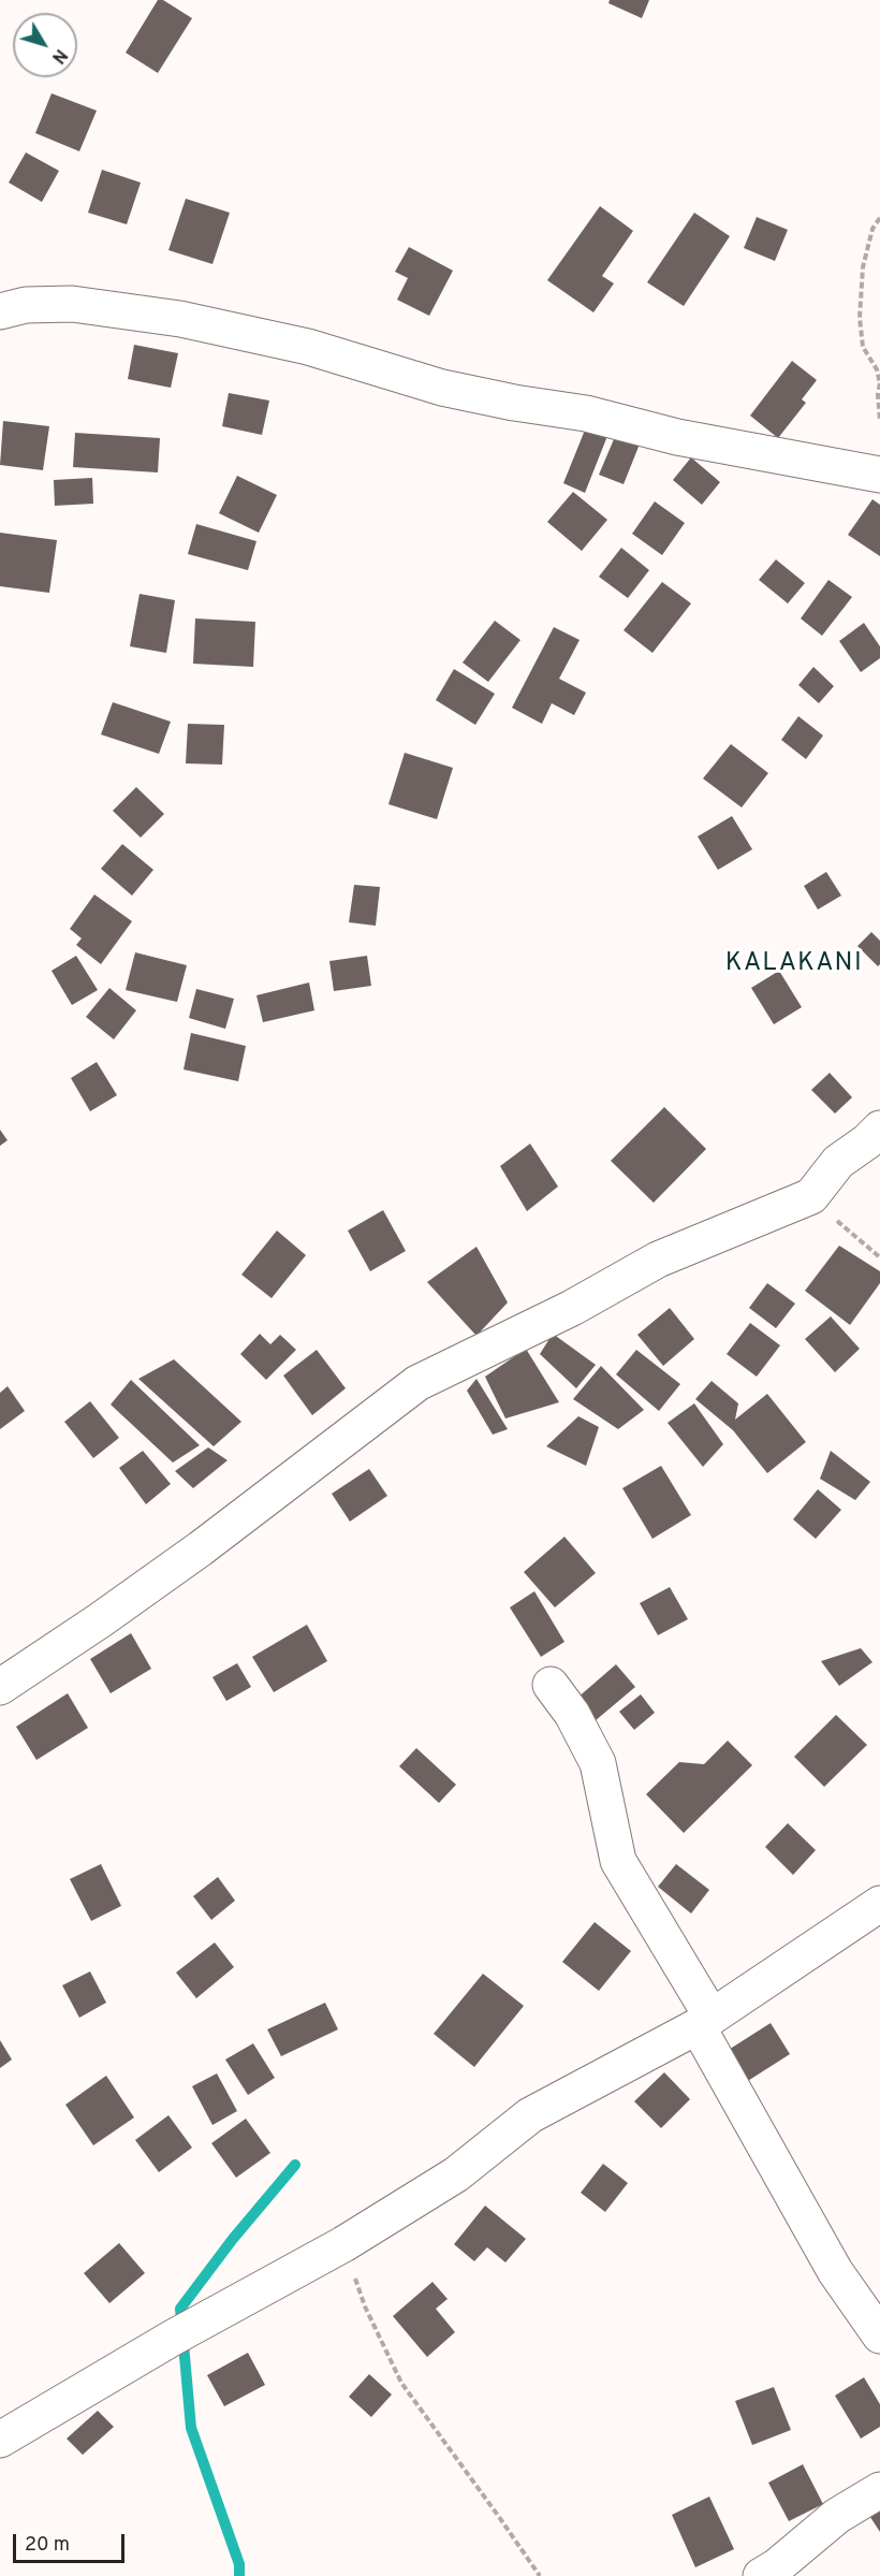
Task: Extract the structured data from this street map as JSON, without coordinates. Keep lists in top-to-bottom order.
{
  "districts": ["KALAKANI"],
  "scale_bar": "20 m",
  "north": "bottom right"
}
